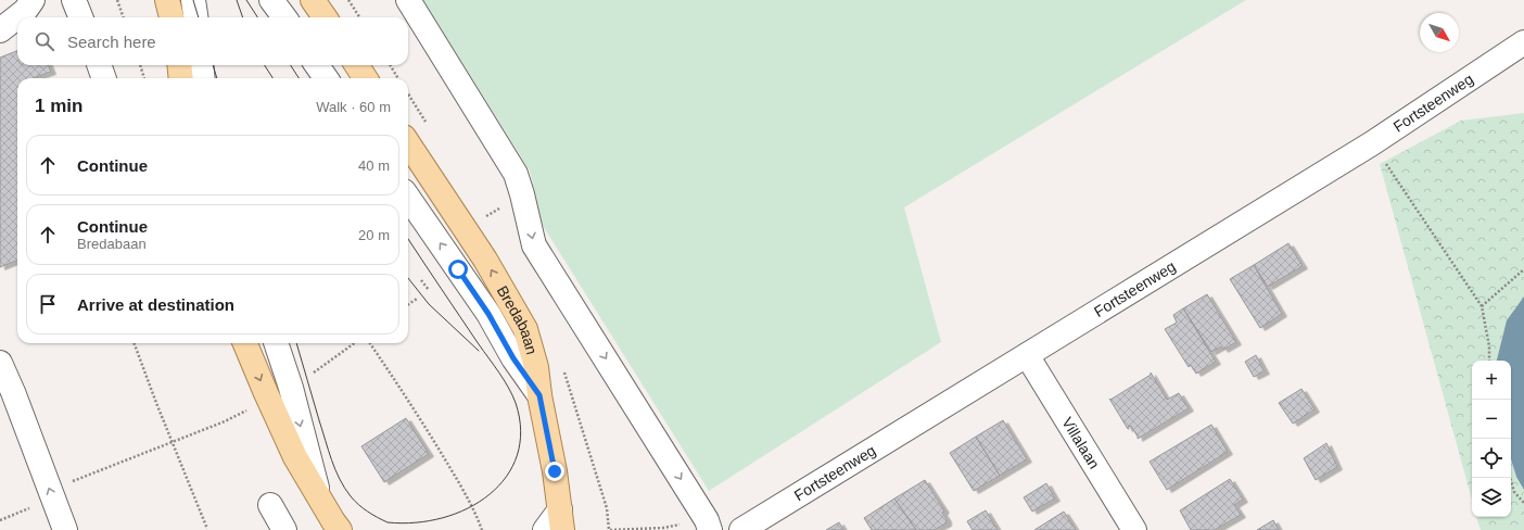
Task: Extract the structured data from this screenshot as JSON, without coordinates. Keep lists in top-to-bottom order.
{
  "streets": {
    "main road": ["Bredabaan"],
    "street": ["Fortsteenweg", "Villalaan"]
  },
  "crossings": [
    ["Fortsteenweg", "Villalaan"]
  ],
  "one_way": ["Bredabaan"],
  "north": "bottom right",
  "page": {
    "search": "Search here",
    "heading": ["1 min", "Walk · 60 m"],
    "list": [
      ["Continue", "40 m"],
      ["Continue", "Bredabaan", "20 m"],
      "Arrive at destination"
    ],
    "map_buttons": ["+", "−"]
  }
}
